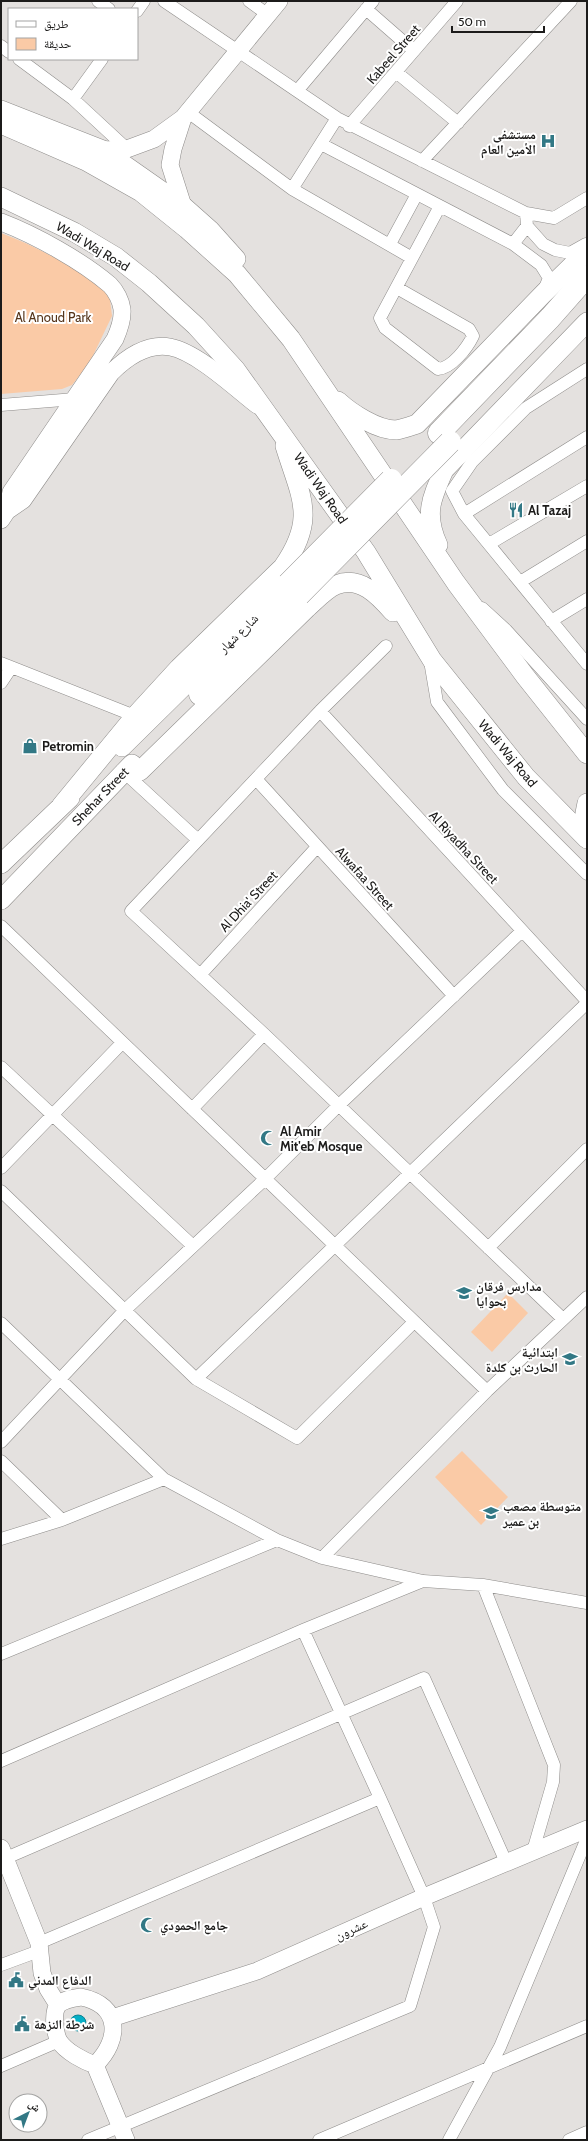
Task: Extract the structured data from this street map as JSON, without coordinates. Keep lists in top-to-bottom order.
{
  "streets": {
    "main road": ["Wadi Waj Road", "Shehar Street"],
    "street": [
      "Kabeel Street",
      "Al Riyadha Street",
      "Alwafaa Street",
      "Al Dhia' Street",
      "عشرون"
    ]
  },
  "crossings": [
    ["Alwafaa Street", "Al Dhia' Street"]
  ],
  "parks": ["Al Anoud Park"],
  "places": {
    "hospital": ["مستشفى الأمين العام"],
    "restaurant": ["Al Tazaj"],
    "shop": ["Petromin"],
    "mosque": ["Al Amir Mit'eb Mosque", "جامع الحمودي"],
    "school or university": ["مدارس فرقان بحوايا", "ابتدائية الحارث بن كلدة", "متوسطة مصعب بن عمير"],
    "public building": ["الدفاع المدني", "شرطة النزهة"]
  },
  "legend": ["طريق", "حديقة"],
  "scale_bar": "50 m",
  "north": "top right"
}
